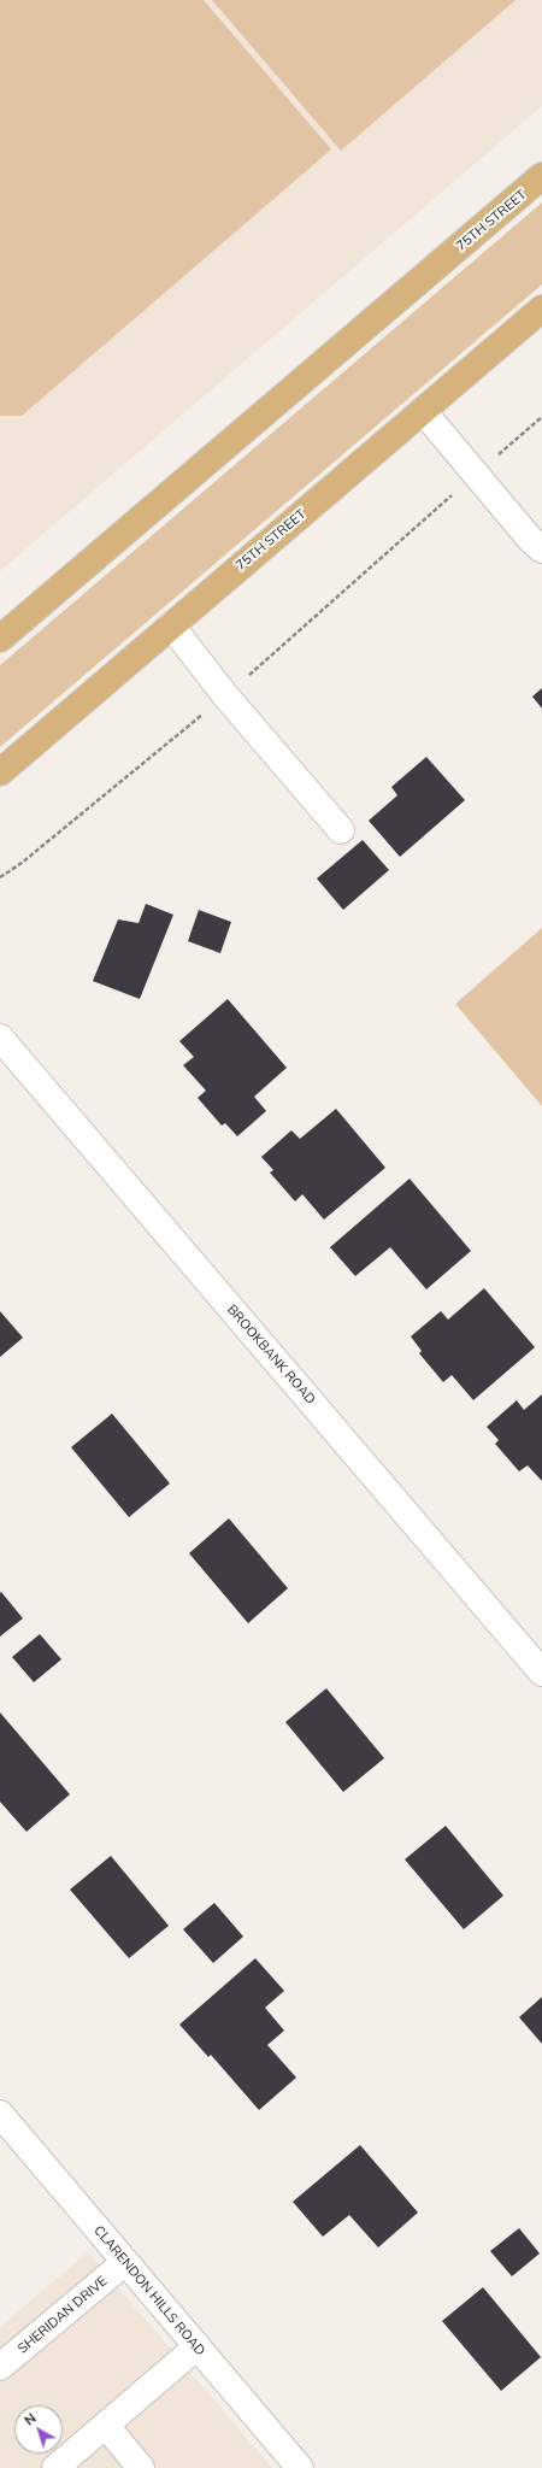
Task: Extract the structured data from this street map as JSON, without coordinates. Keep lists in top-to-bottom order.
{
  "streets": {
    "main road": ["75TH STREET"],
    "street": ["BROOKBANK ROAD", "CLARENDON HILLS ROAD", "SHERIDAN DRIVE"]
  },
  "crossings": [
    ["CLARENDON HILLS ROAD", "SHERIDAN DRIVE"]
  ],
  "north": "top left"
}
